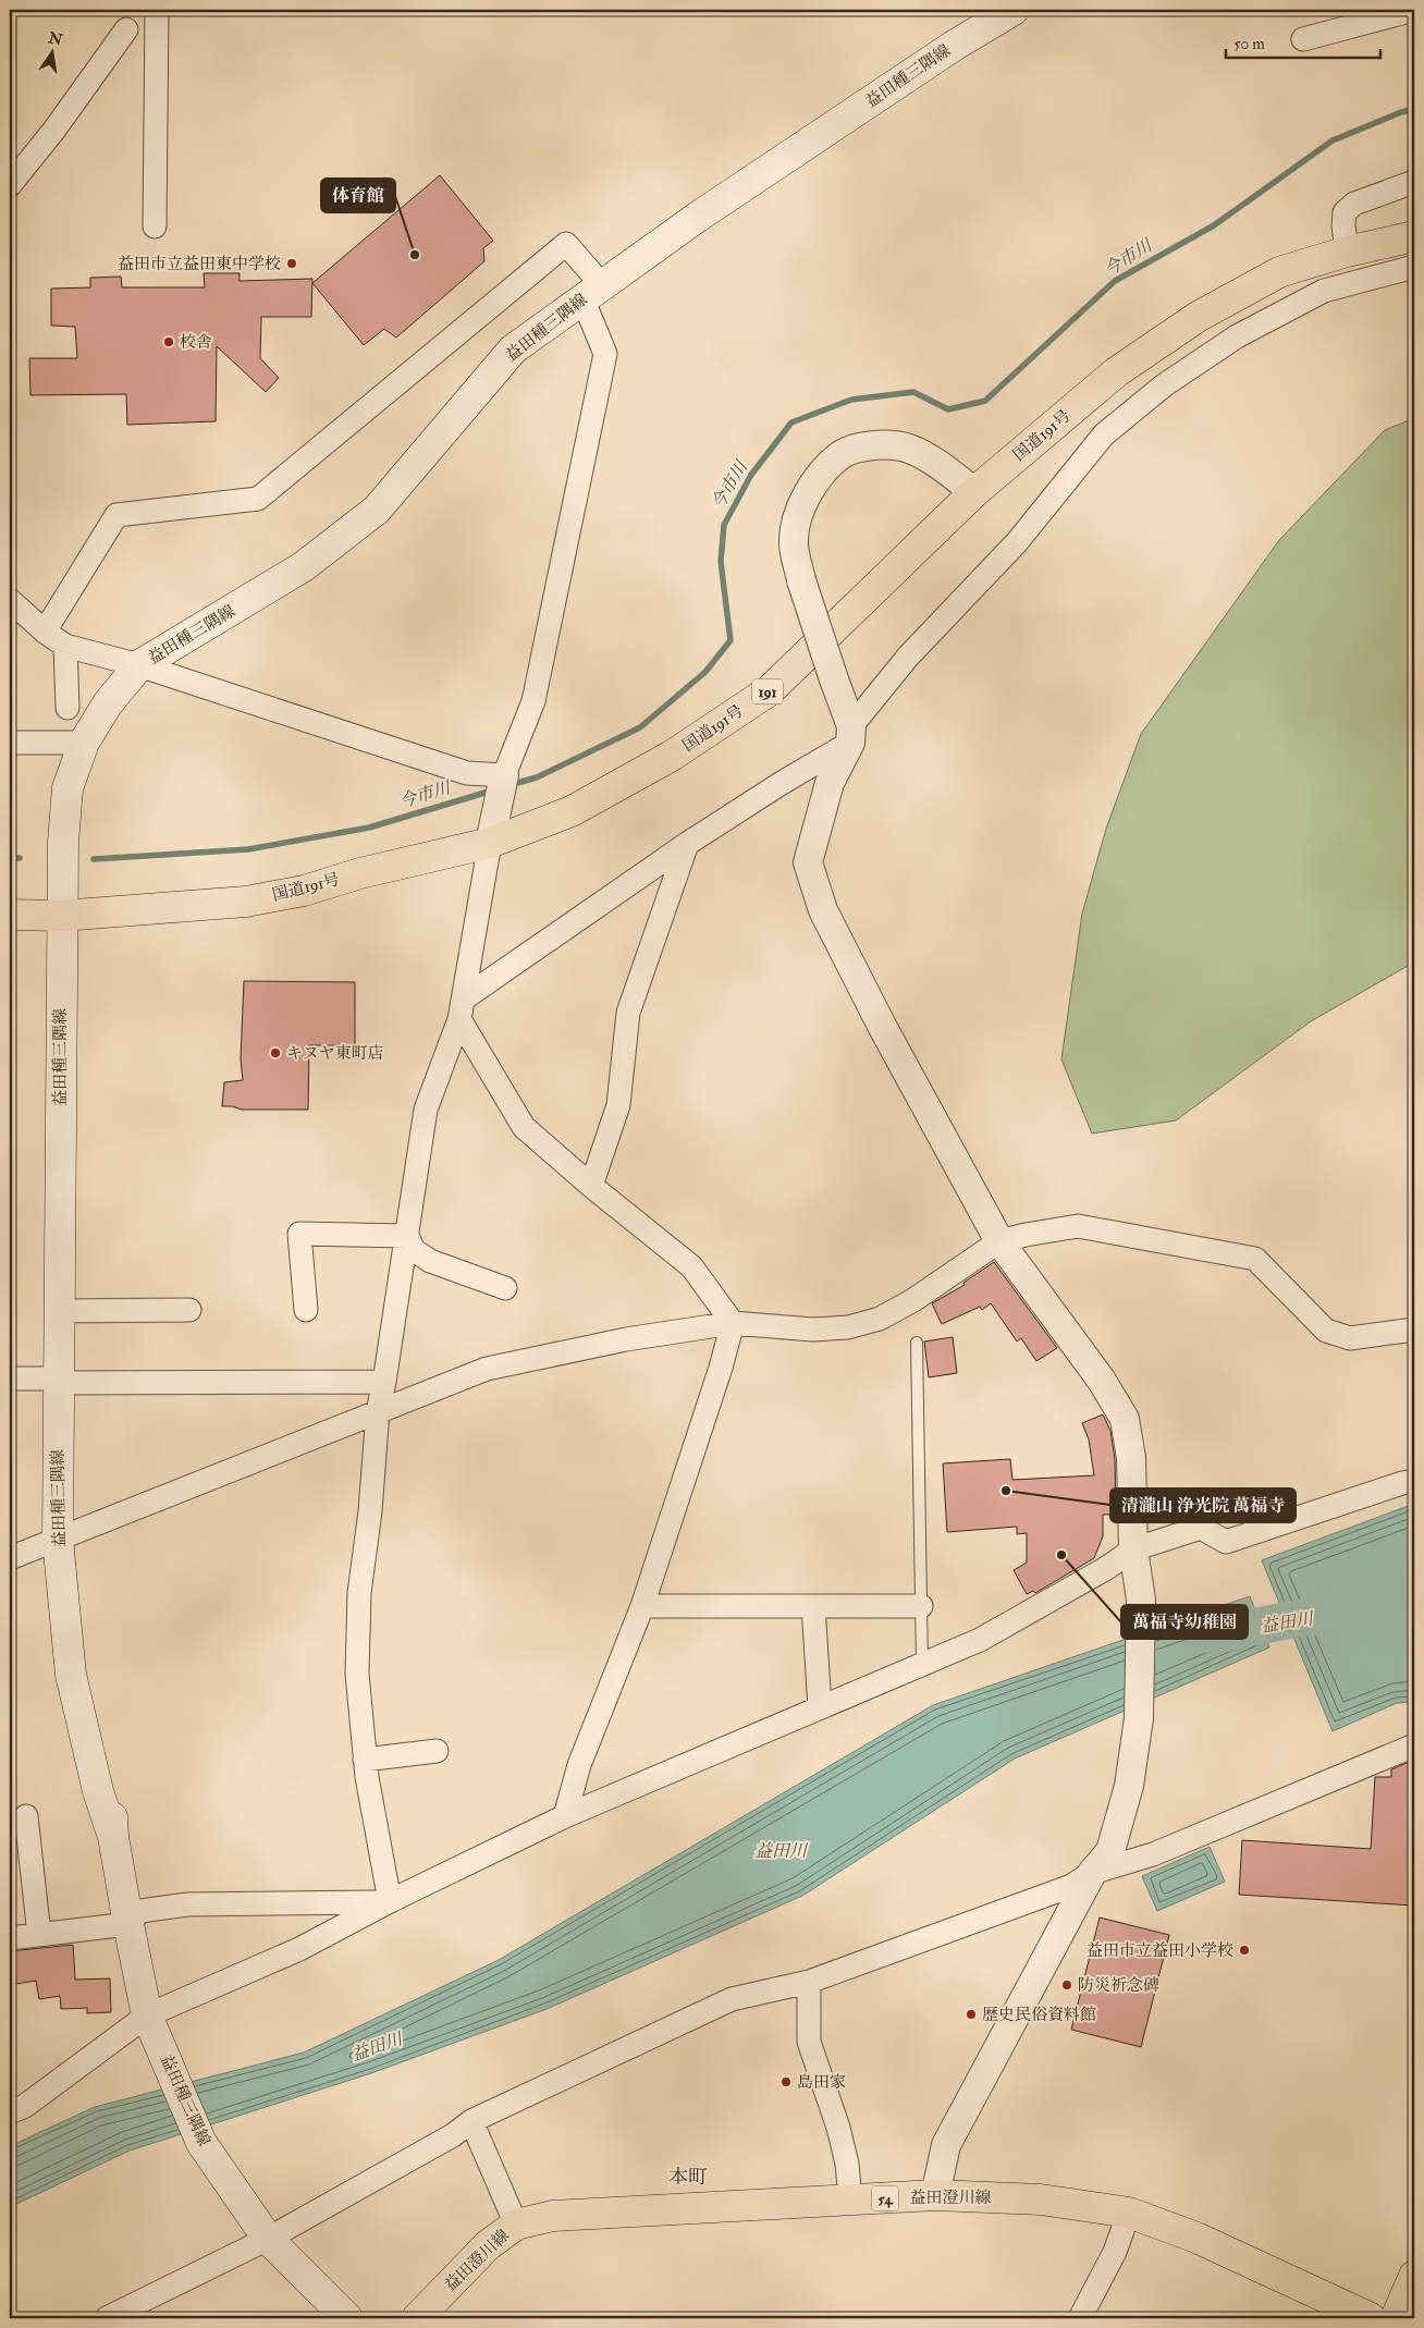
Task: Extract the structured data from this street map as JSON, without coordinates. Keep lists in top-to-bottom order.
{
  "streets": {
    "main road": [
      "益田種三隅線",
      "国道191号",
      "191",
      "益田澄川線",
      "54"
    ]
  },
  "crossings": [
    ["益田種三隅線", "国道191号"]
  ],
  "districts": ["本町"],
  "water": ["今市川", "益田川"],
  "places": [
    "体育館",
    "益田市立益田東中学校",
    "校舎",
    "キヌヤ東町店",
    "清瀧山 浄光院 萬福寺",
    "萬福寺幼稚園",
    "益田市立益田小学校",
    "防災祈念碑",
    "歴史民俗資料館",
    "島田家"
  ],
  "scale_bar": "50 m",
  "north": "top"
}
